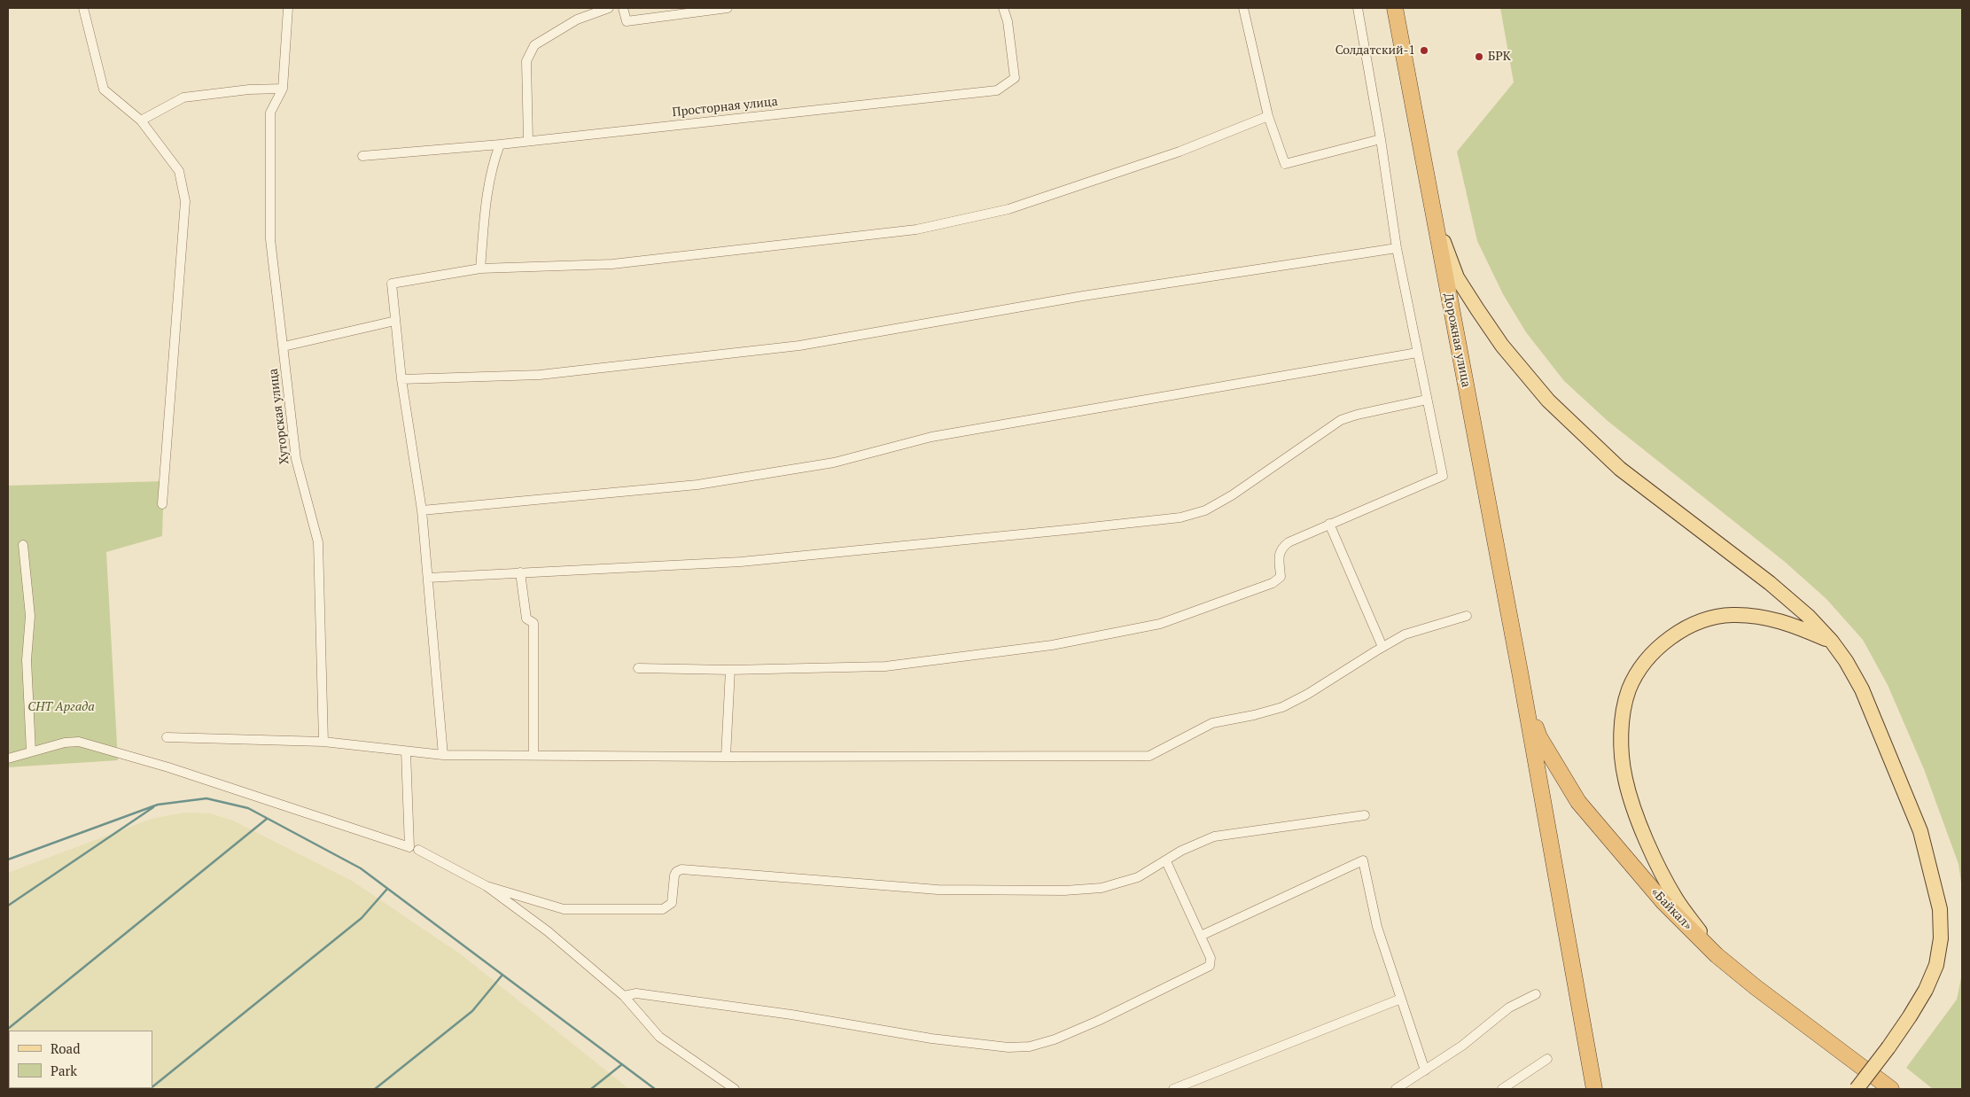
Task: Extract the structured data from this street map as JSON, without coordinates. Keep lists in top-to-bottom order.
{
  "streets": {
    "highway": ["Дорожная улица", "«Байкал»"],
    "street": ["Просторная улица", "Хуторская улица"]
  },
  "crossings": [
    ["Дорожная улица", "«Байкал»"]
  ],
  "parks": ["СНТ Аргада"],
  "places": ["Солдатский-1", "БРК"],
  "legend": ["Road", "Park"]
}
